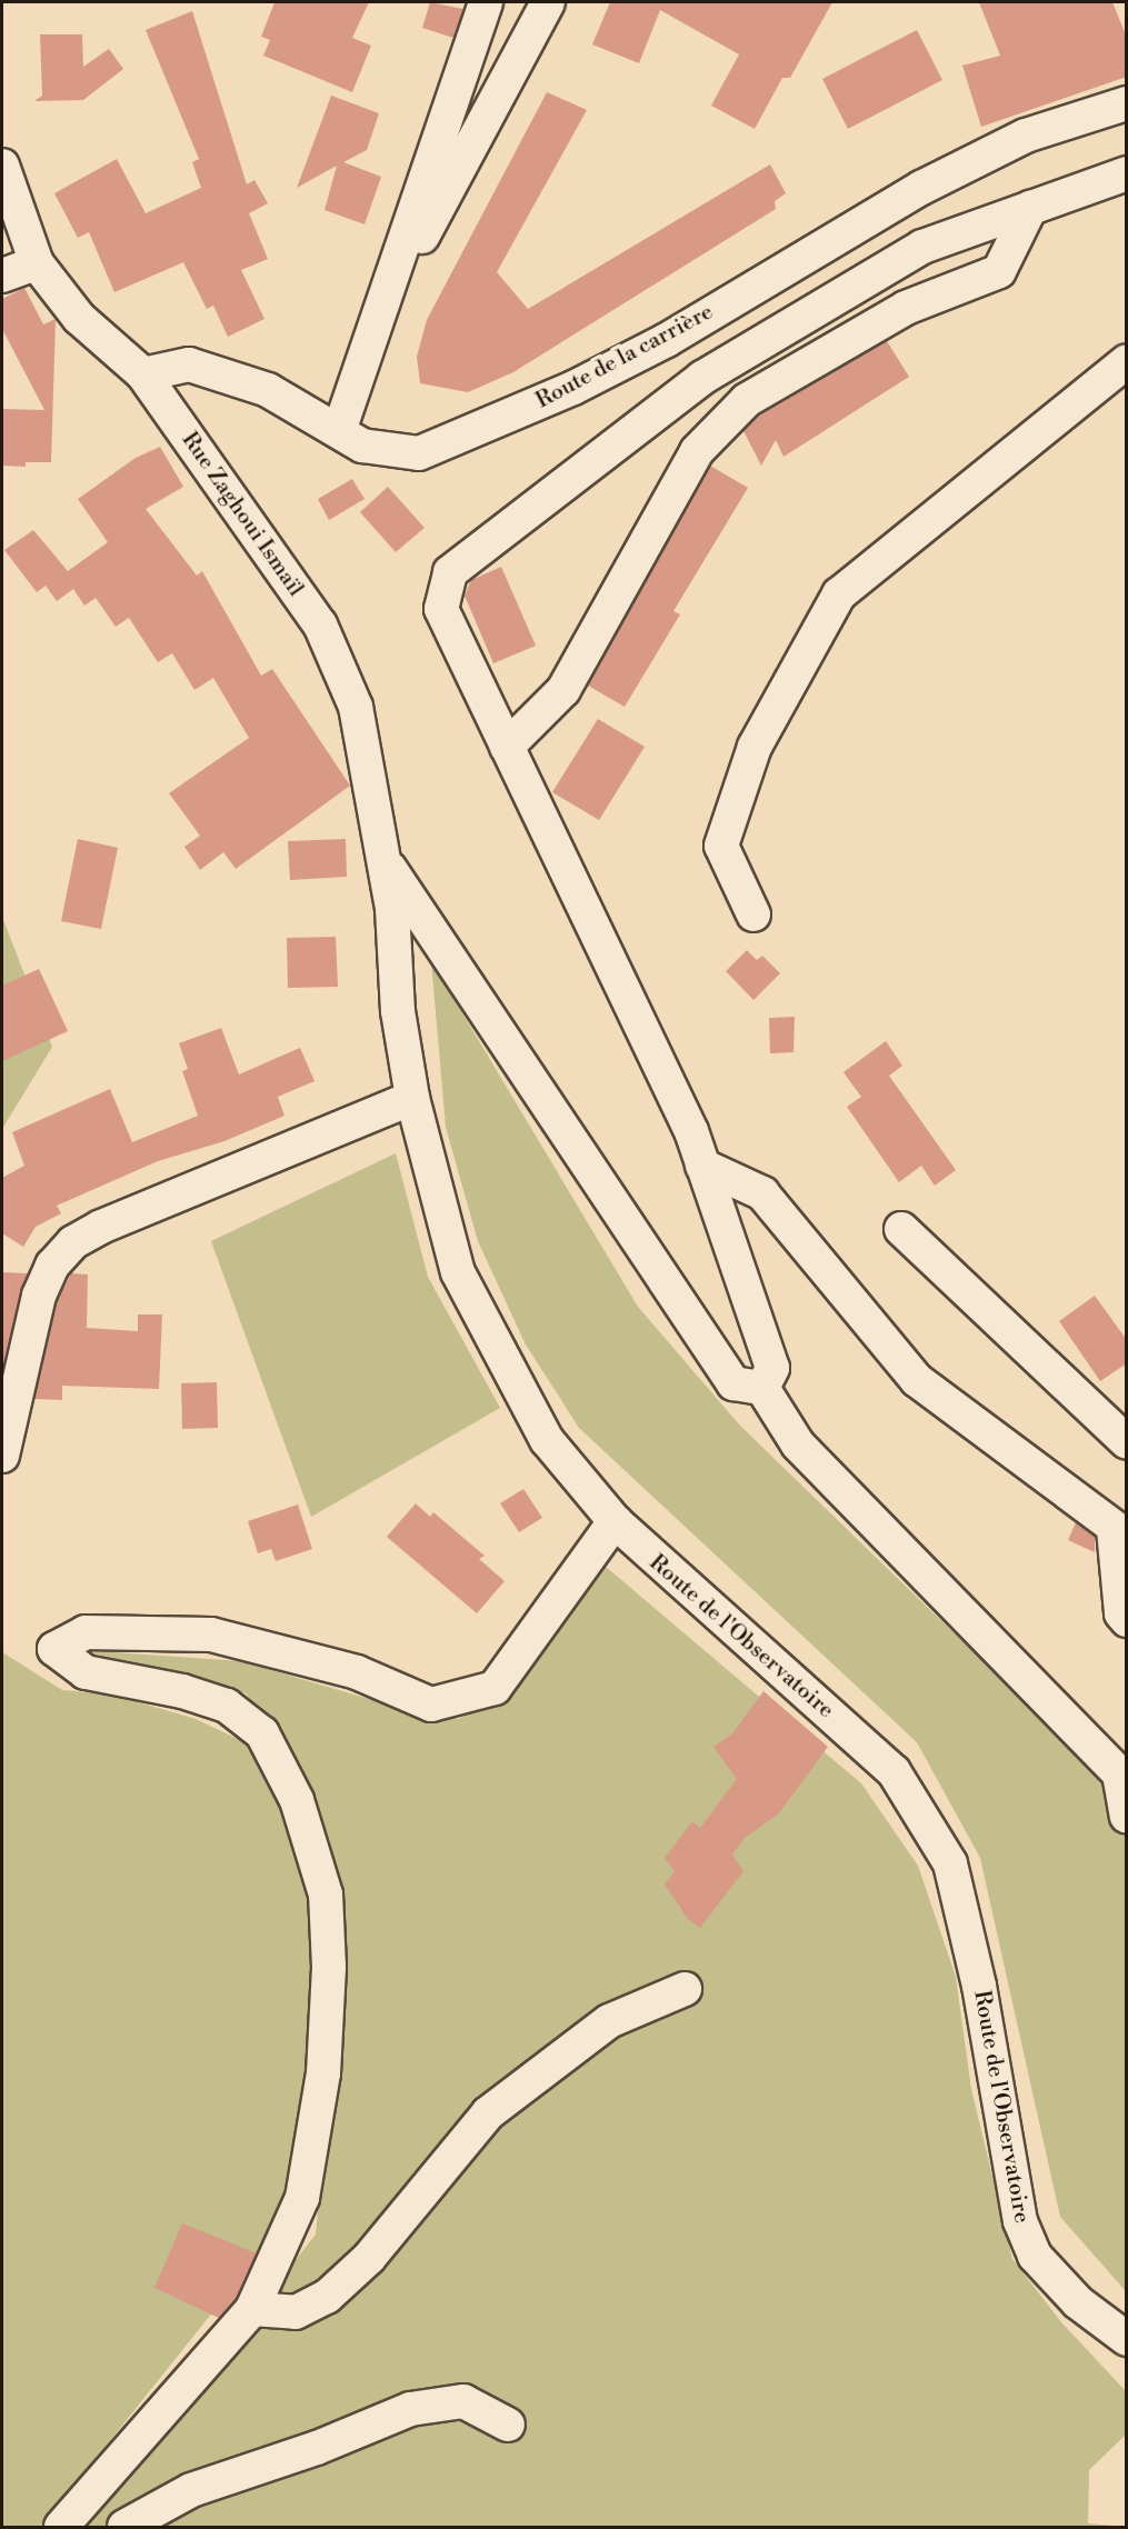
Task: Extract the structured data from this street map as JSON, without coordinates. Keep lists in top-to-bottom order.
{
  "streets": {
    "street": ["Route de la carrière", "Rue Zaghoui Ismaïl", "Route de l'Observatoire"]
  },
  "crossings": [
    ["Route de la carrière", "Rue Zaghoui Ismaïl"],
    ["Rue Zaghoui Ismaïl", "Route de l'Observatoire"]
  ]
}
